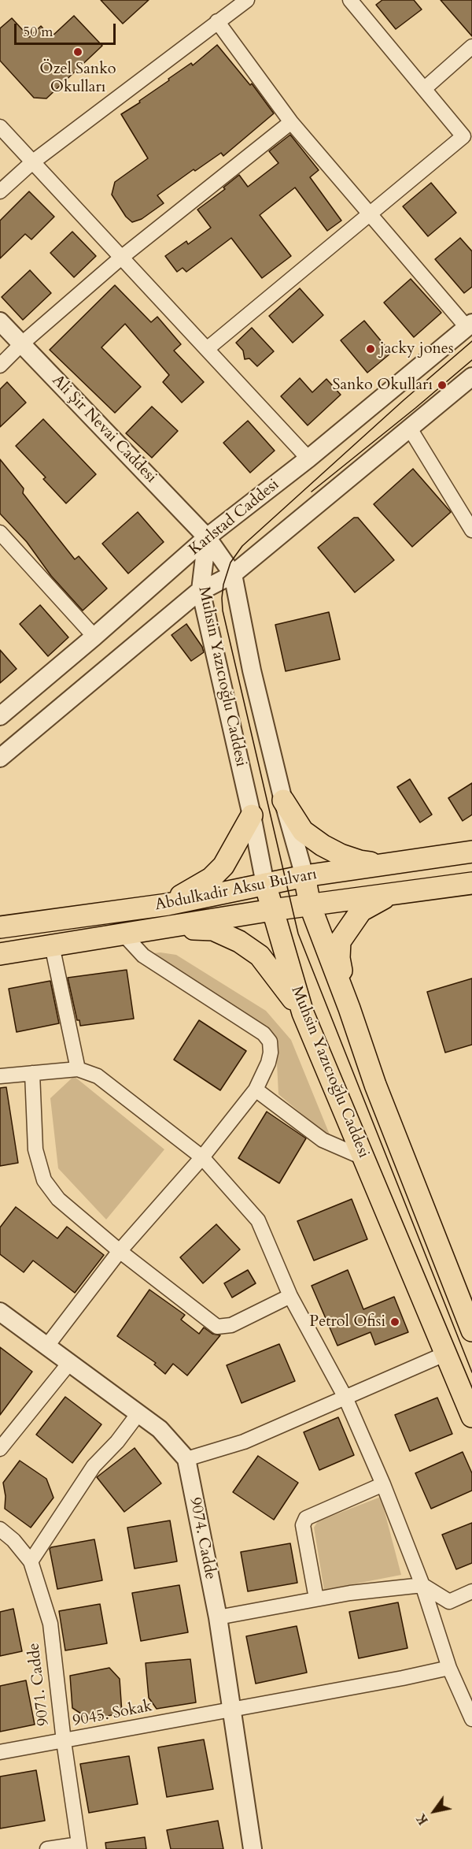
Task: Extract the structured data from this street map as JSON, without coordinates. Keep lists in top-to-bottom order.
{
  "streets": {
    "main road": ["Muhsin Yazıcıoğlu Caddesi", "Abdulkadir Aksu Bulvarı"],
    "street": [
      "Ali Şir Nevai Caddesi",
      "Karlstad Caddesi",
      "9074. Cadde",
      "9071. Cadde",
      "9045. Sokak"
    ]
  },
  "crossings": [
    ["Ali Şir Nevai Caddesi", "Karlstad Caddesi"],
    ["Ali Şir Nevai Caddesi", "Muhsin Yazıcıoğlu Caddesi"],
    ["Karlstad Caddesi", "Muhsin Yazıcıoğlu Caddesi"],
    ["Muhsin Yazıcıoğlu Caddesi", "Abdulkadir Aksu Bulvarı"],
    ["9074. Cadde", "9045. Sokak"],
    ["9071. Cadde", "9045. Sokak"]
  ],
  "places": [
    "Özel Sanko Okulları",
    "jacky jones",
    "Sanko Okulları",
    "Petrol Ofisi"
  ],
  "scale_bar": "50 m",
  "north": "bottom left"
}
